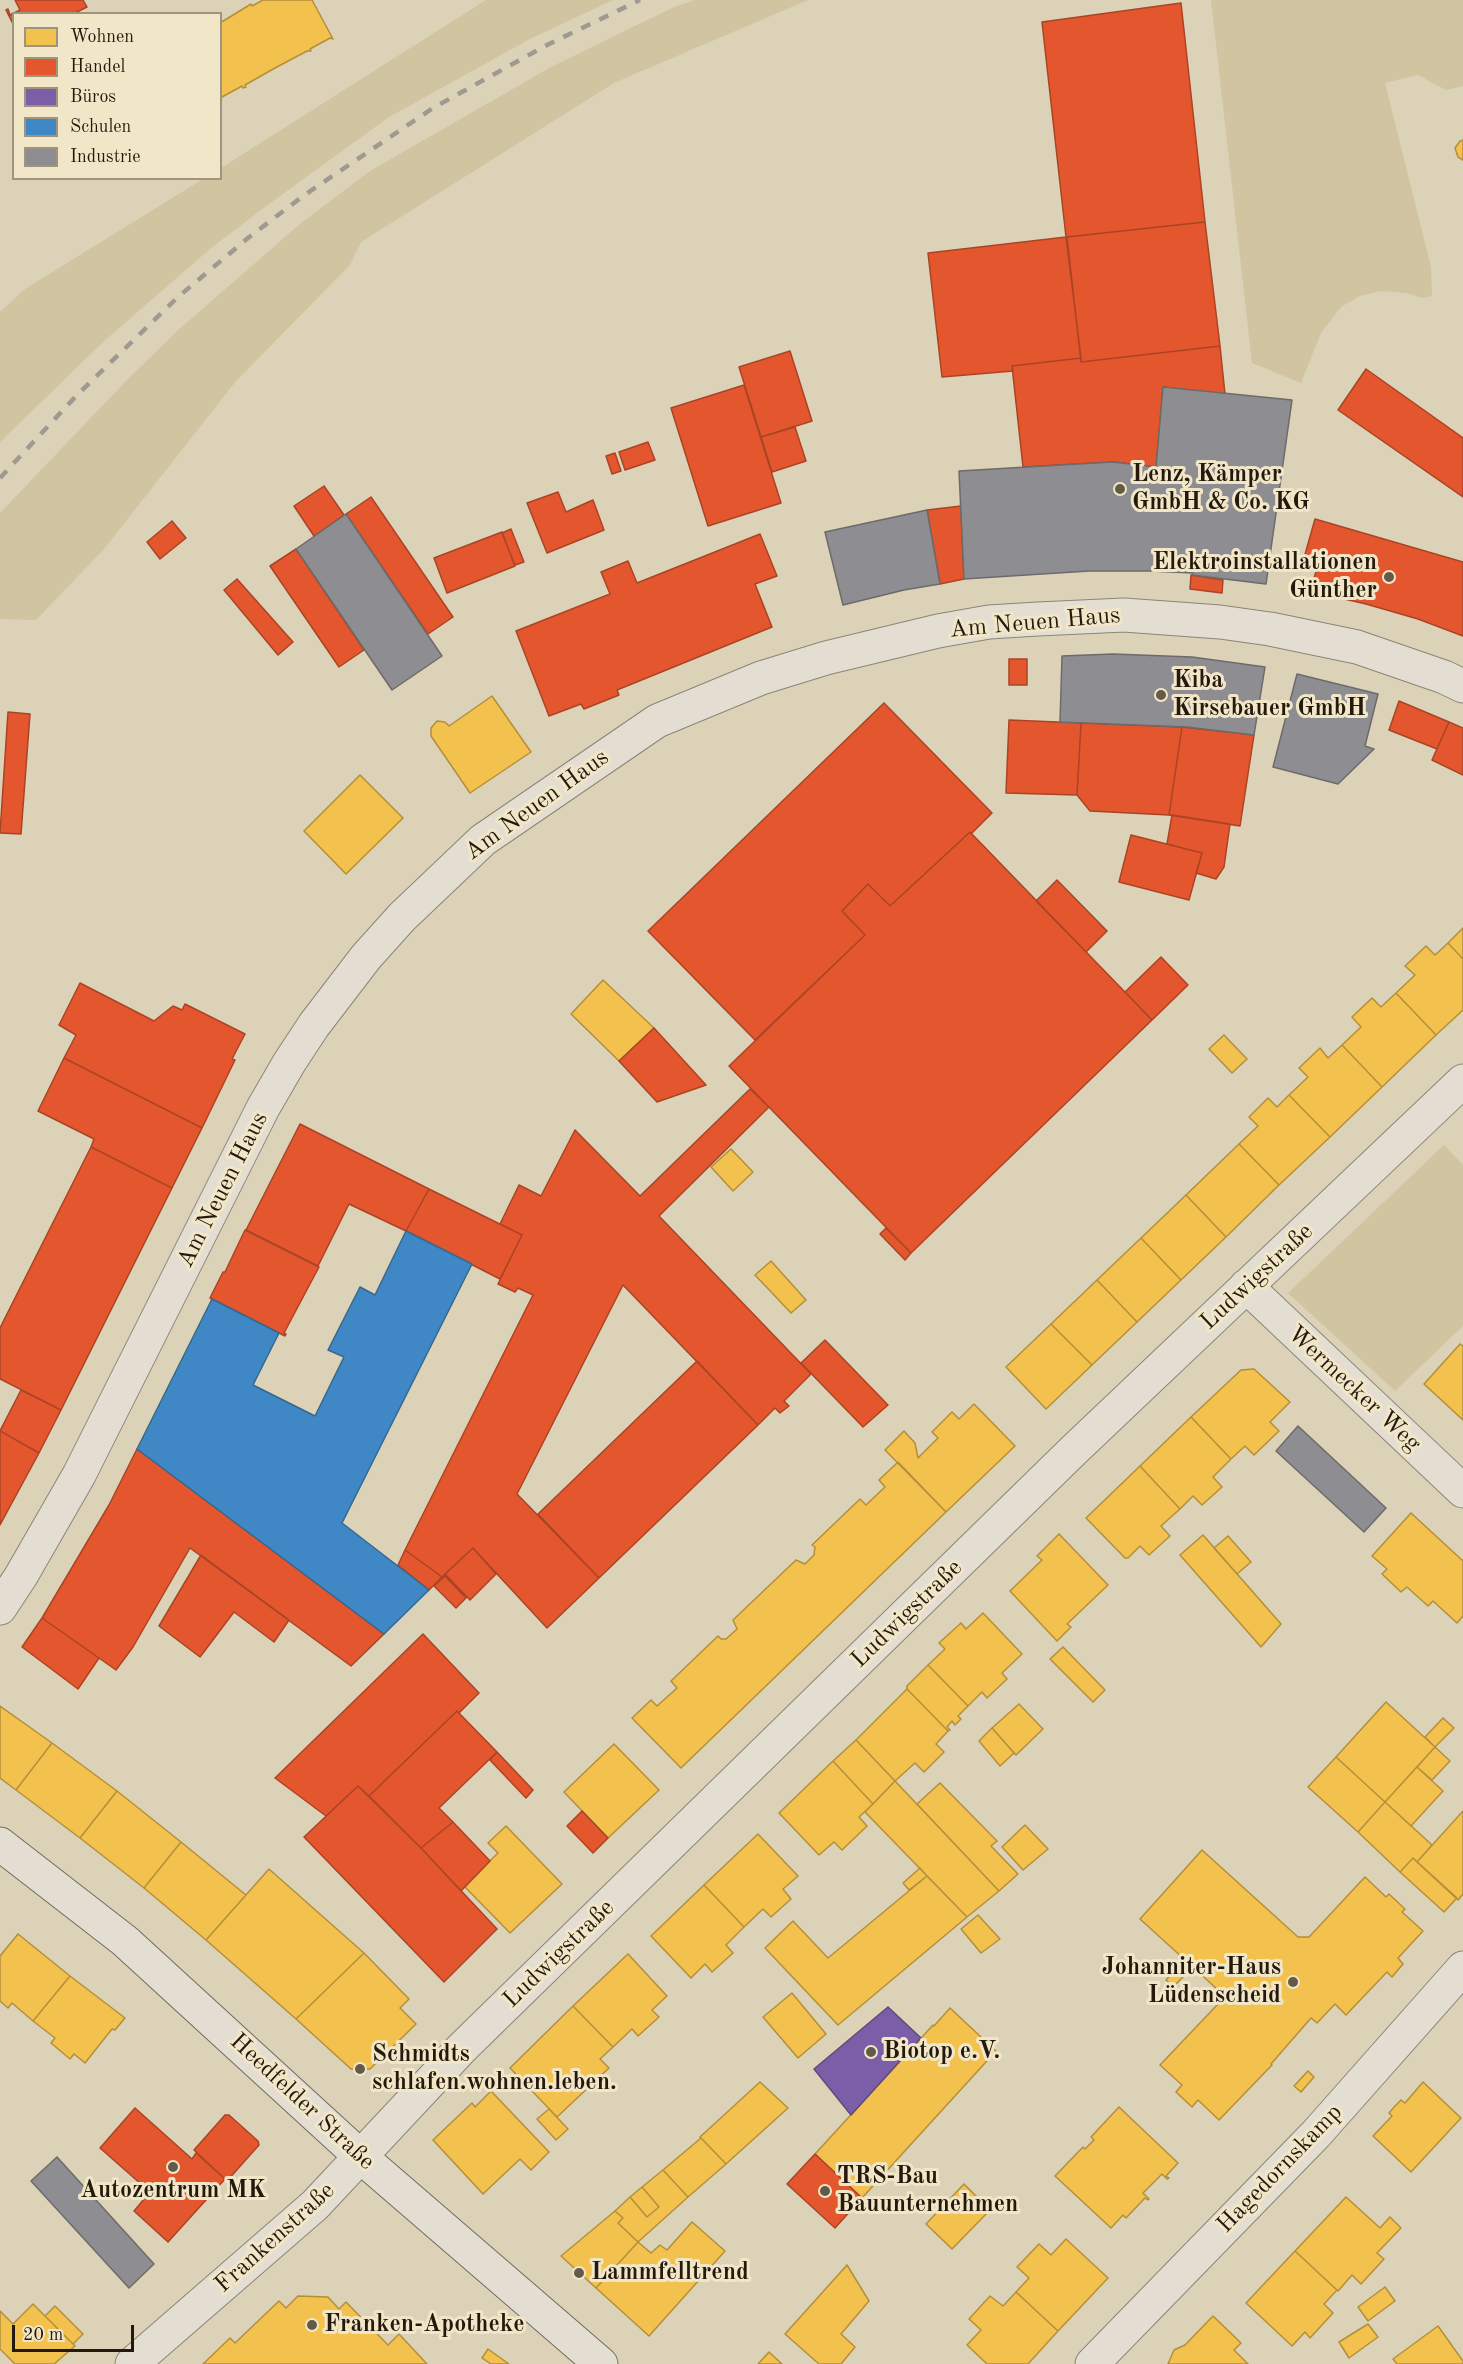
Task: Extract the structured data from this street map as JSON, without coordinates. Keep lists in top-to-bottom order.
{
  "streets": {
    "street": [
      "Am Neuen Haus",
      "Ludwigstraße",
      "Wermecker Weg",
      "Heedfelder Straße",
      "Hagedornskamp",
      "Frankenstraße"
    ]
  },
  "crossings": [
    ["Ludwigstraße", "Wermecker Weg"],
    ["Ludwigstraße", "Heedfelder Straße"],
    ["Ludwigstraße", "Frankenstraße"],
    ["Heedfelder Straße", "Frankenstraße"]
  ],
  "places": [
    "Lenz, Kämper GmbH & Co. KG",
    "Elektroinstallationen Günther",
    "Kiba Kirsebauer GmbH",
    "Johanniter-Haus Lüdenscheid",
    "Biotop e.V.",
    "Schmidts schlafen.wohnen.leben.",
    "Autozentrum MK",
    "TRS-Bau Bauunternehmen",
    "Lammfelltrend",
    "Franken-Apotheke"
  ],
  "legend": [
    "Wohnen",
    "Handel",
    "Büros",
    "Schulen",
    "Industrie"
  ],
  "scale_bar": "20 m"
}
